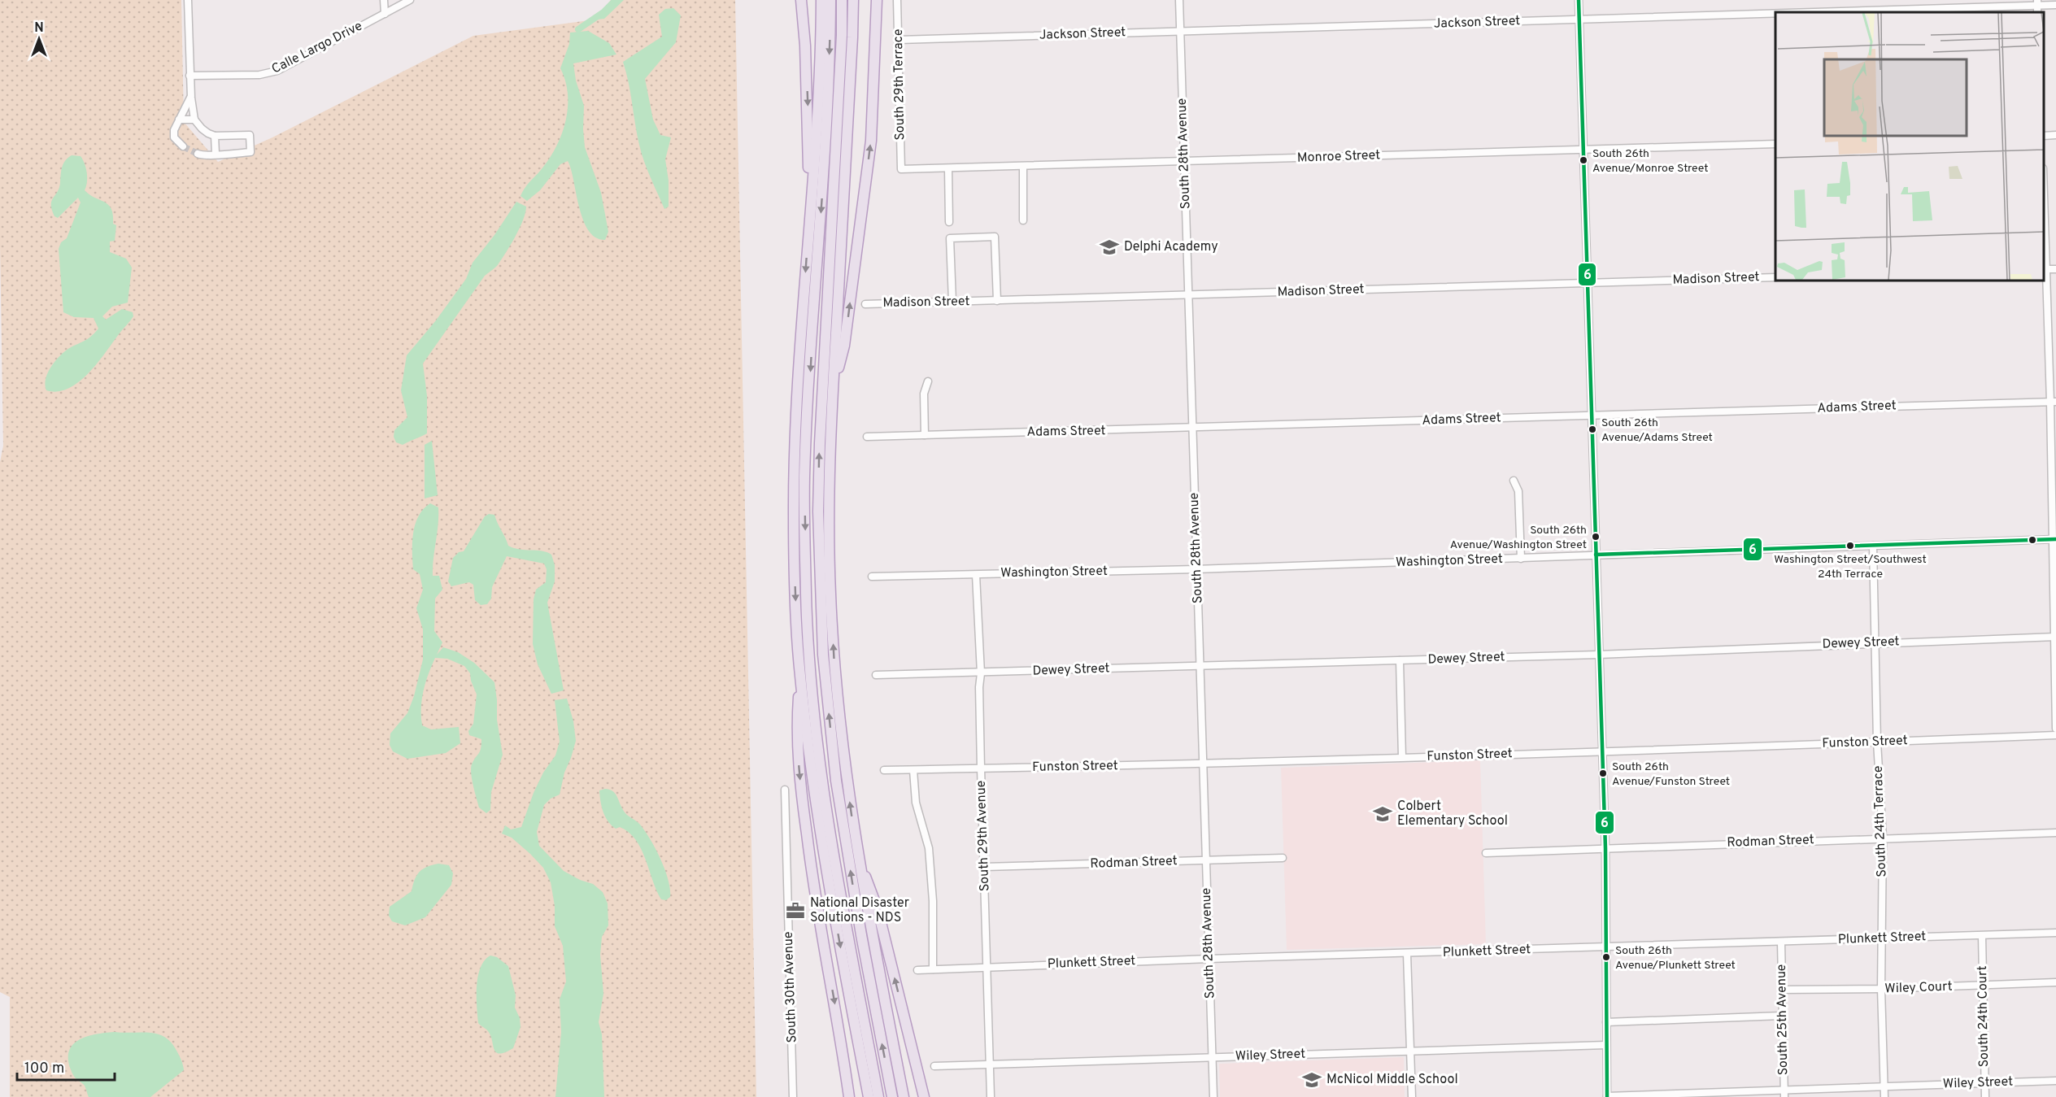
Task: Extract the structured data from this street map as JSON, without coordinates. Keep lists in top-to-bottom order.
{
  "streets": {
    "street": [
      "Jackson Street",
      "Calle Largo Drive",
      "South 29th Terrace",
      "South 28th Avenue",
      "Monroe Street",
      "Madison Street",
      "Adams Street",
      "Washington Street",
      "Dewey Street",
      "Funston Street",
      "South 24th Terrace",
      "South 29th Avenue",
      "Rodman Street",
      "Plunkett Street",
      "South 30th Avenue",
      "Wiley Court",
      "South 24th Court",
      "South 25th Avenue",
      "Wiley Street"
    ]
  },
  "crossings": [
    ["Jackson Street", "South 29th Terrace"],
    ["Jackson Street", "South 28th Avenue"],
    ["South 29th Terrace", "Monroe Street"],
    ["South 28th Avenue", "Monroe Street"],
    ["South 28th Avenue", "Madison Street"],
    ["South 28th Avenue", "Adams Street"],
    ["South 28th Avenue", "Washington Street"],
    ["South 28th Avenue", "Dewey Street"],
    ["South 28th Avenue", "Funston Street"],
    ["South 28th Avenue", "Rodman Street"],
    ["South 28th Avenue", "Plunkett Street"],
    ["South 28th Avenue", "Wiley Street"],
    ["Washington Street", "South 24th Terrace"],
    ["Washington Street", "South 29th Avenue"],
    ["Dewey Street", "South 24th Terrace"],
    ["Dewey Street", "South 29th Avenue"],
    ["Funston Street", "South 24th Terrace"],
    ["Funston Street", "South 29th Avenue"],
    ["South 24th Terrace", "Rodman Street"],
    ["South 24th Terrace", "Plunkett Street"],
    ["South 24th Terrace", "Wiley Court"],
    ["South 24th Terrace", "Wiley Street"],
    ["South 29th Avenue", "Rodman Street"],
    ["South 29th Avenue", "Plunkett Street"],
    ["South 29th Avenue", "Wiley Street"],
    ["Plunkett Street", "South 24th Court"],
    ["Plunkett Street", "South 25th Avenue"],
    ["Wiley Court", "South 24th Court"],
    ["Wiley Court", "South 25th Avenue"],
    ["South 24th Court", "Wiley Street"],
    ["South 25th Avenue", "Wiley Street"]
  ],
  "places": {
    "other": [
      "South 26th Avenue/Monroe Street",
      "South 26th Avenue/Adams Street",
      "South 26th Avenue/Washington Street",
      "Washington Street/Southwest 24th Terrace",
      "South 26th Avenue/Funston Street",
      "South 26th Avenue/Plunkett Street"
    ],
    "school or university": ["Delphi Academy", "Colbert Elementary School", "McNicol Middle School"],
    "office": ["National Disaster Solutions - NDS"]
  },
  "lines": ["transit line 6"],
  "scale_bar": "100 m",
  "north": "top"
}
